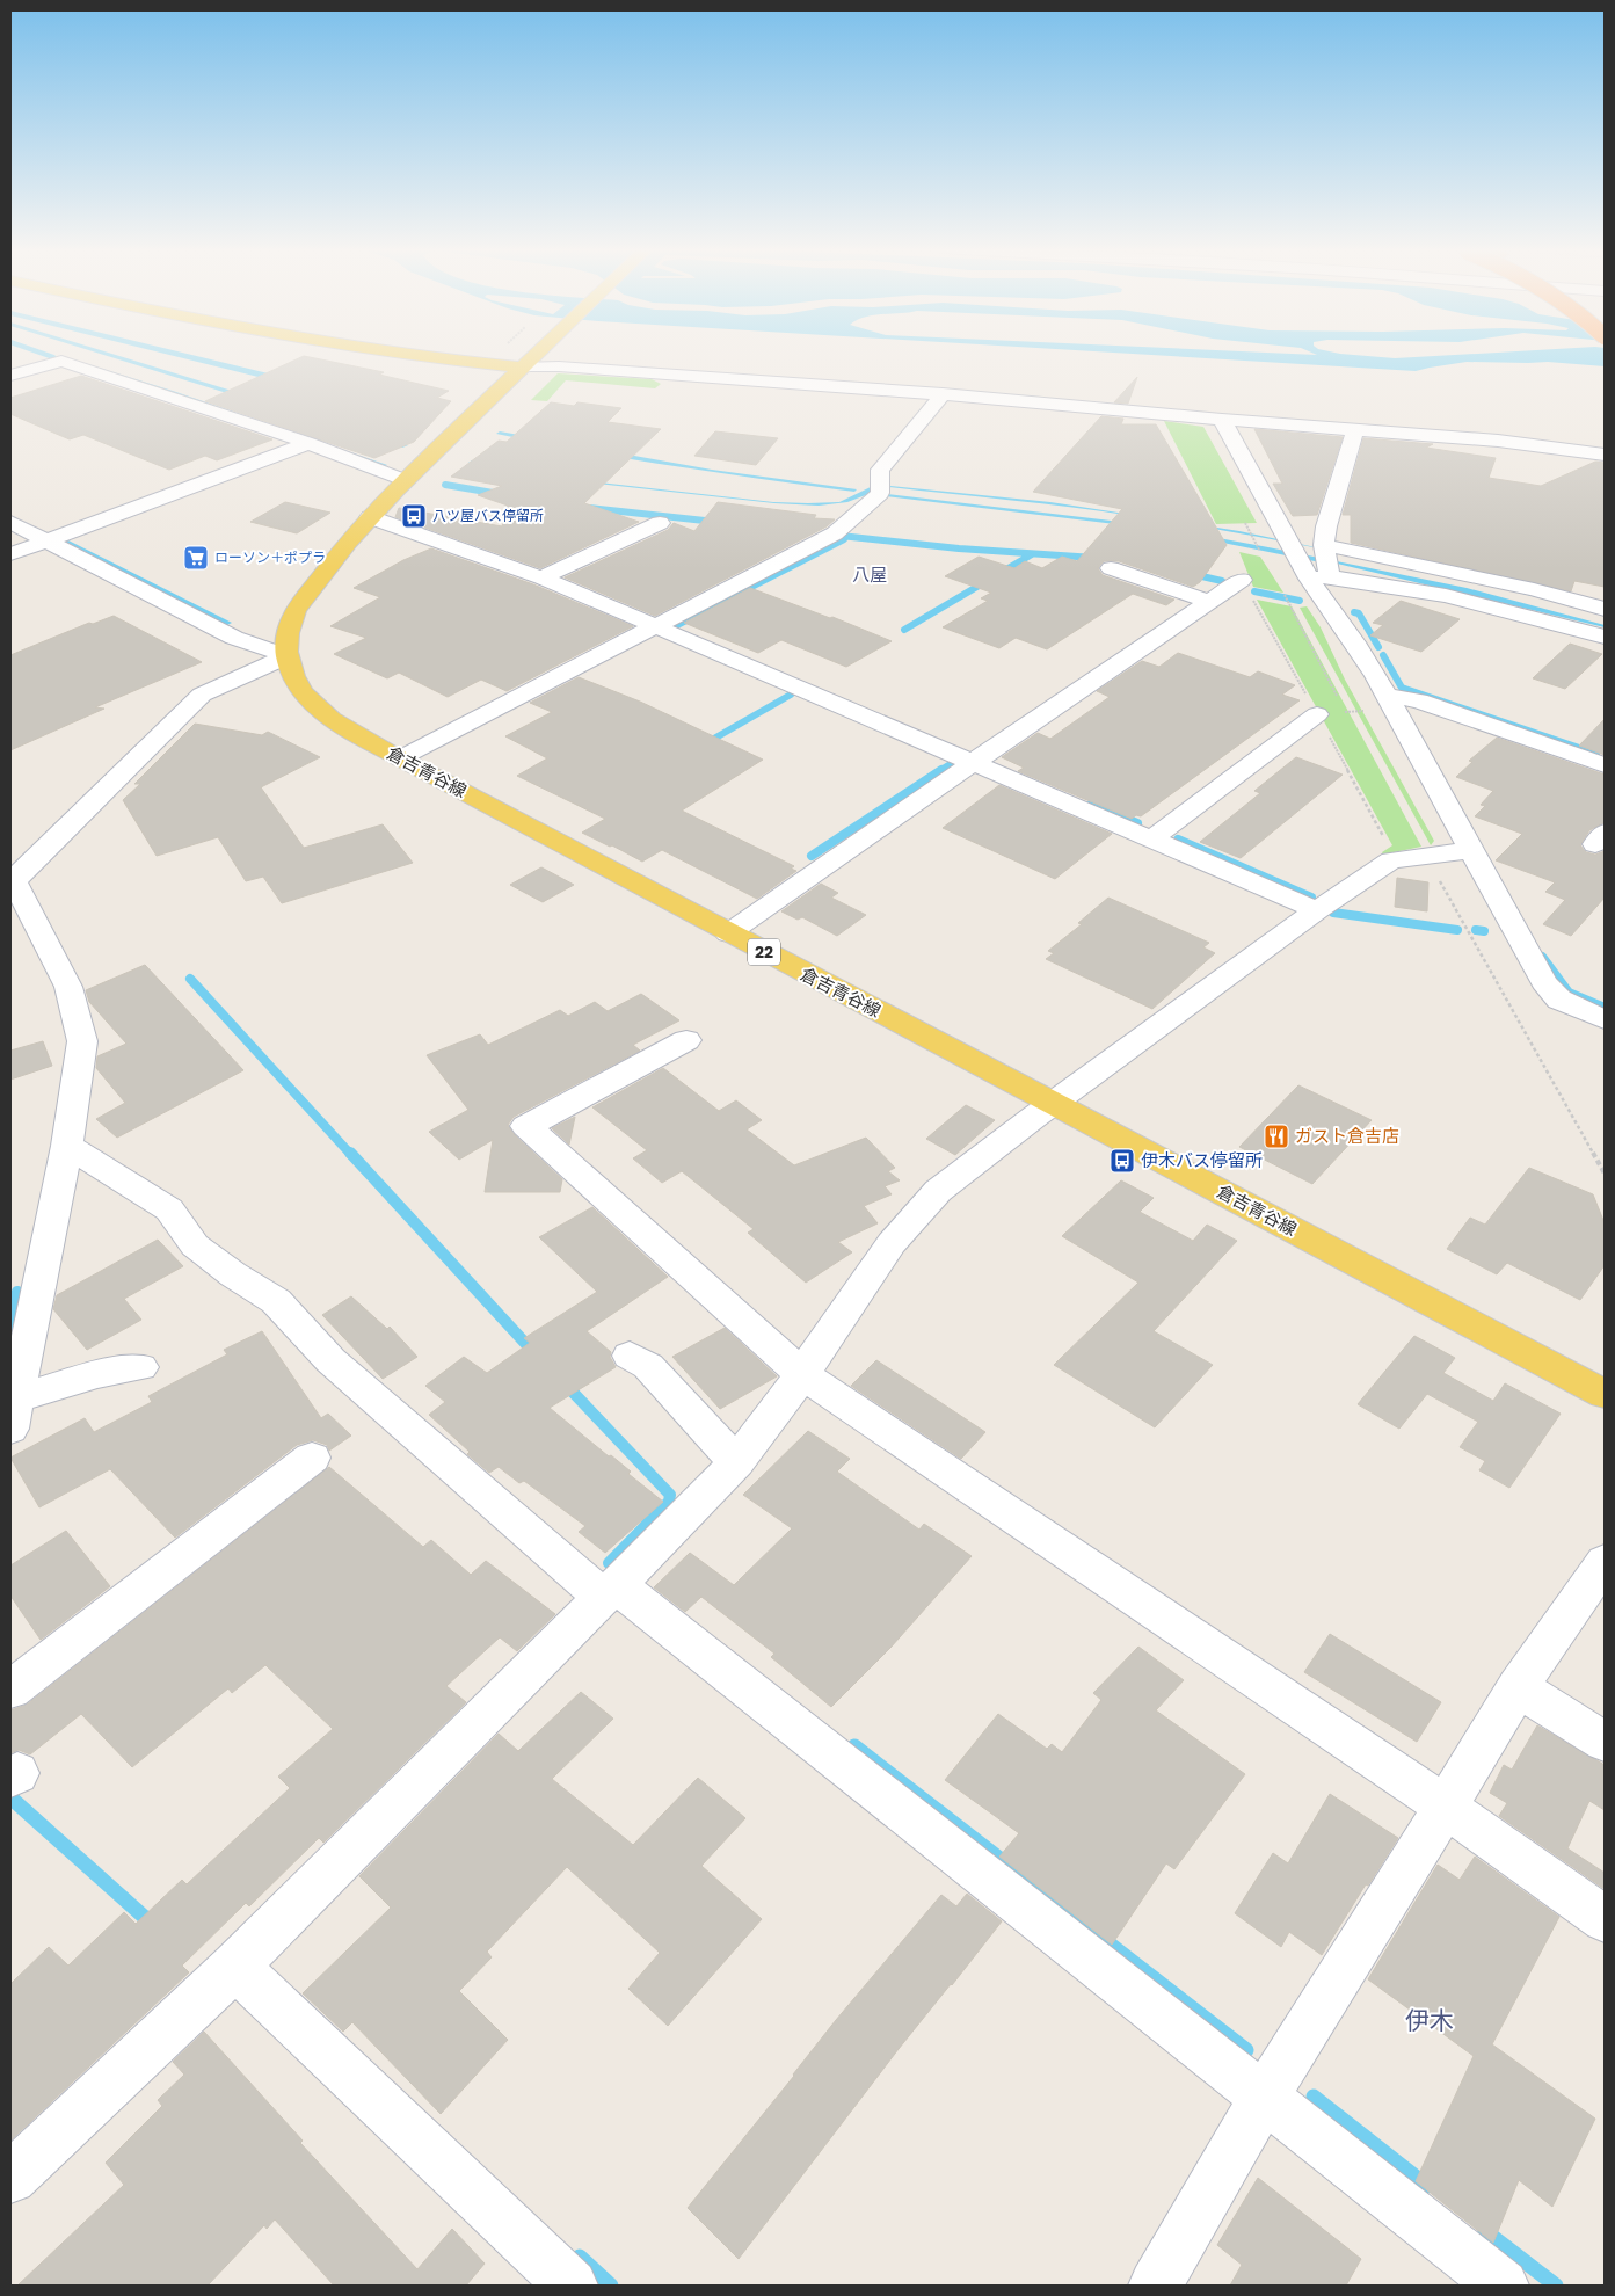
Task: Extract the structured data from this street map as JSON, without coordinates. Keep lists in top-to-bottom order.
{
  "streets": {
    "main road": ["倉吉青谷線", "22"]
  },
  "districts": ["八屋", "伊木"],
  "places": {
    "bus stop": ["八ツ屋バス停留所", "伊木バス停留所"],
    "supermarket": ["ローソン＋ポプラ"],
    "restaurant": ["ガスト倉吉店"]
  }
}
